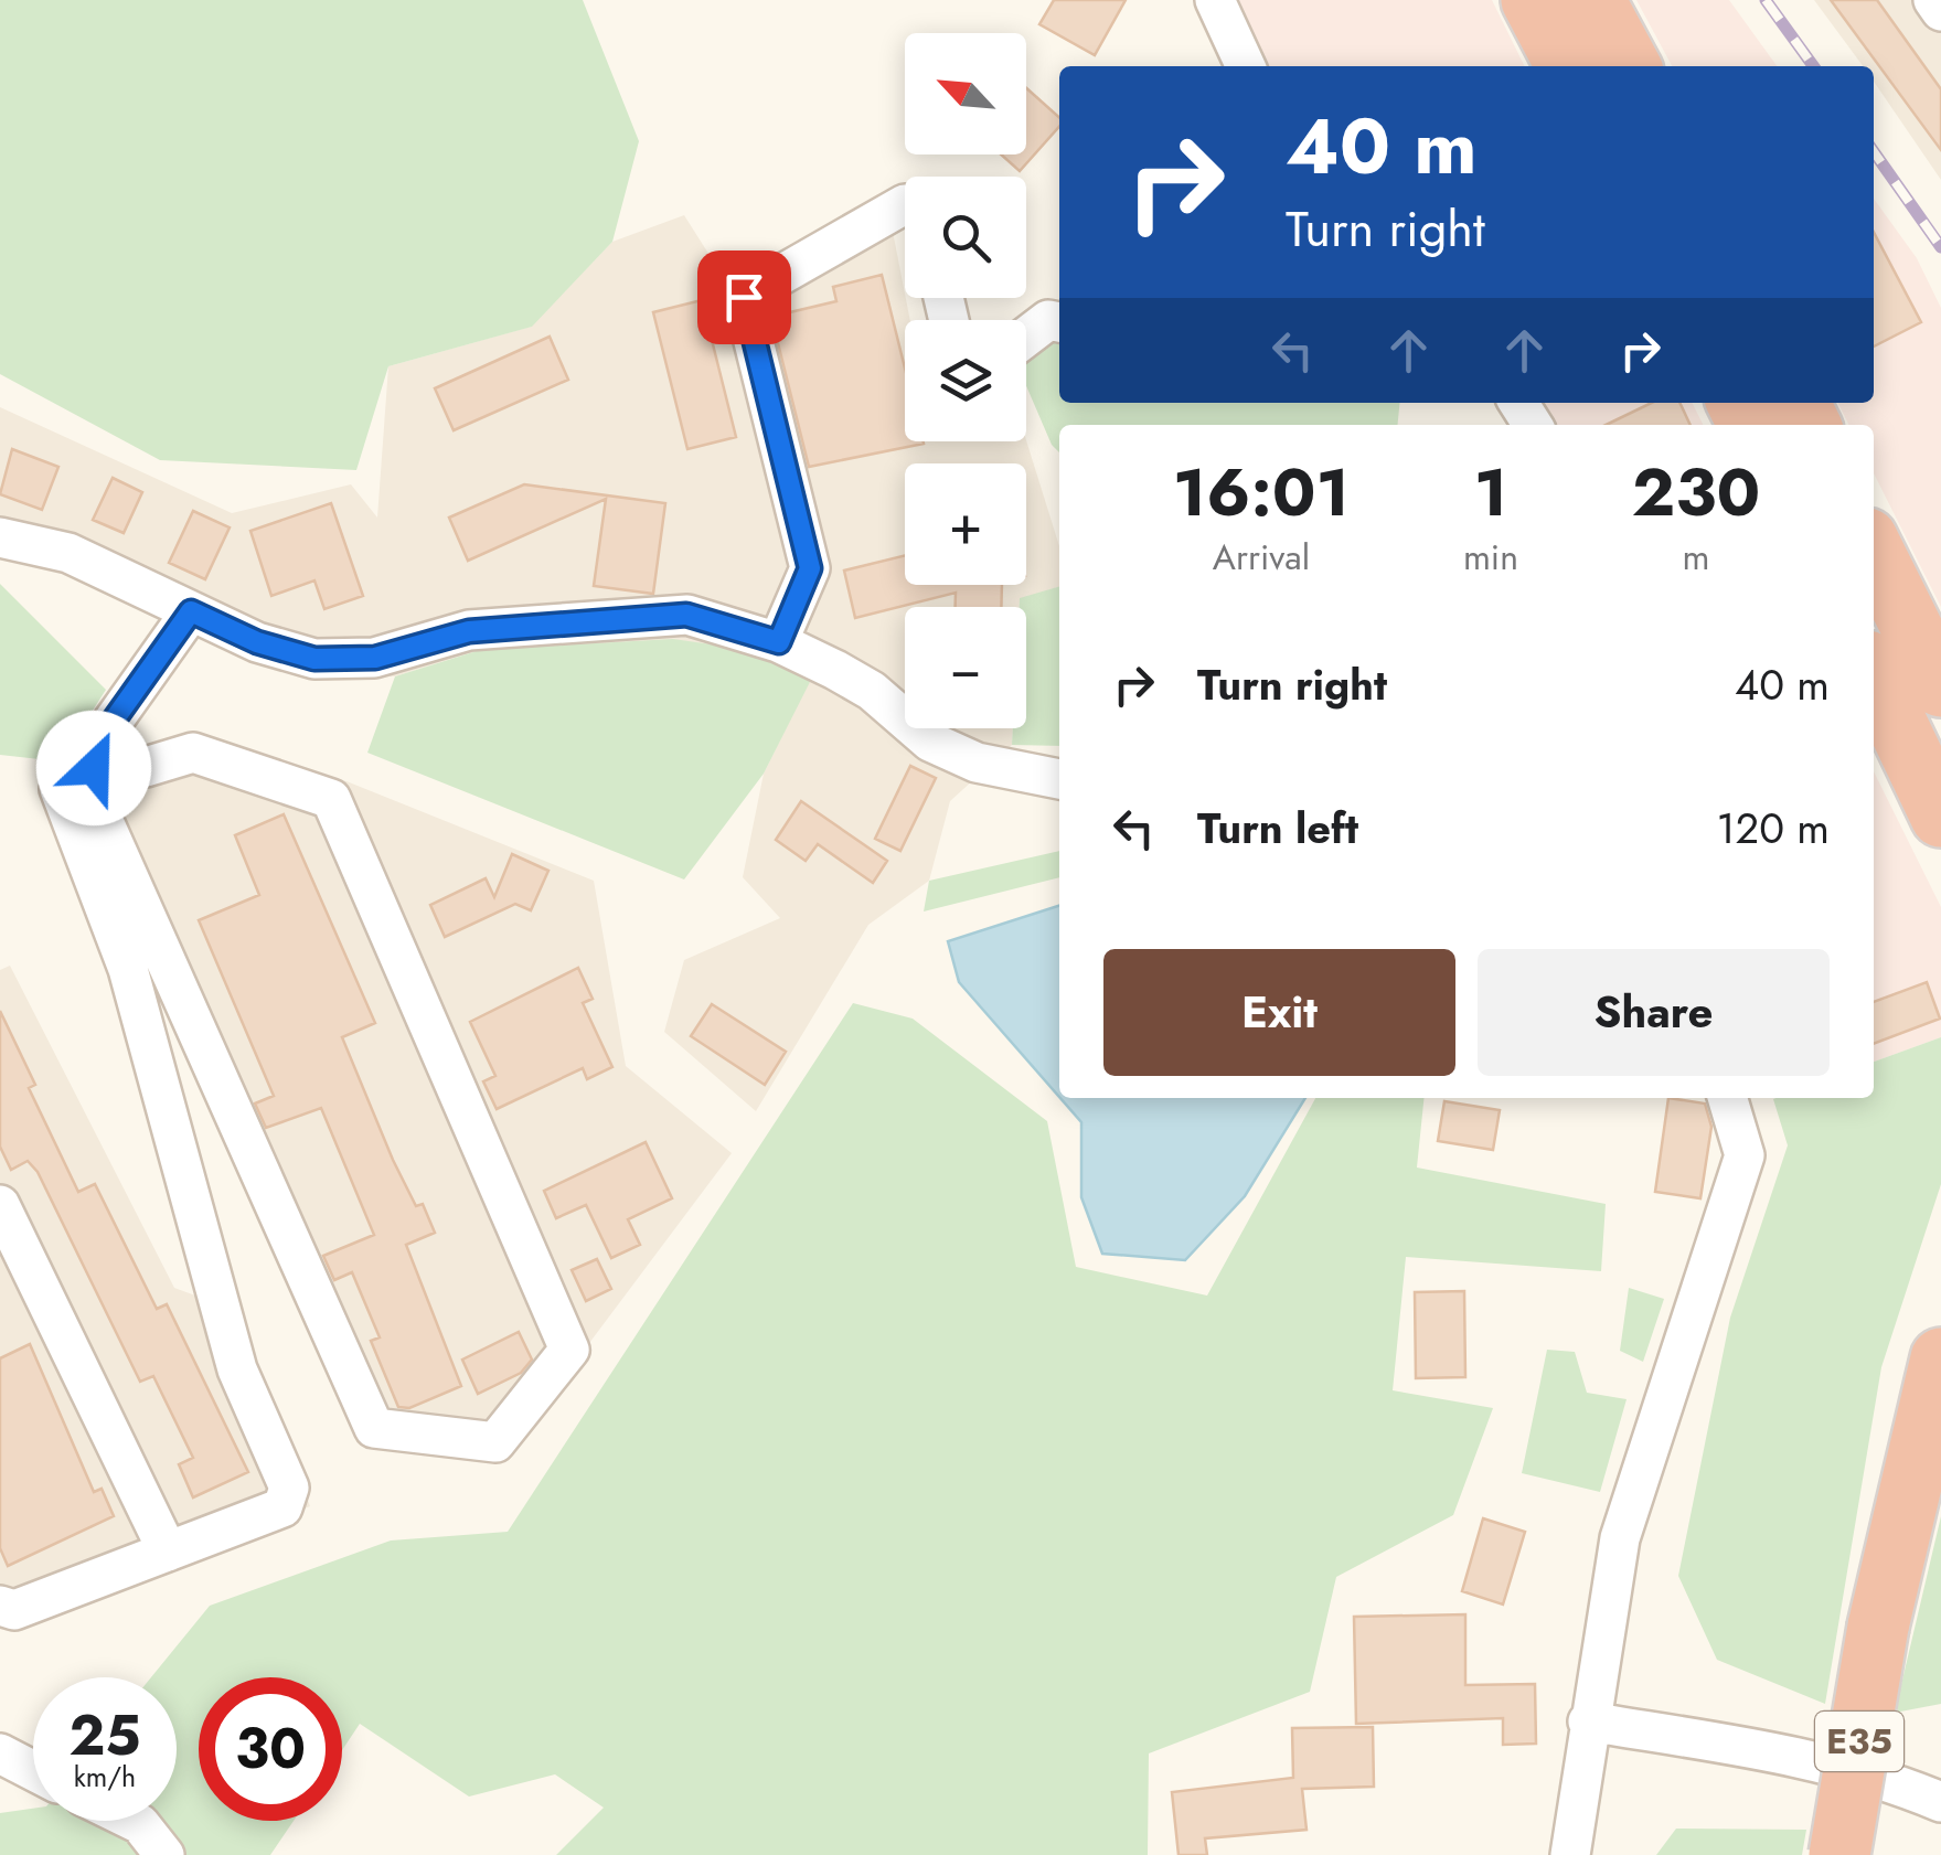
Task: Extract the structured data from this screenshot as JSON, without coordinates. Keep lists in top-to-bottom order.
{
  "streets": {
    "highway": ["E35"]
  },
  "north": "top left",
  "page": {
    "map_buttons": ["+", "−"],
    "turn": ["40 m", "Turn right"],
    "eta": [
      "16:01",
      "Arrival",
      "1",
      "min",
      "230",
      "m"
    ],
    "list": [
      {
        "name": "Turn right",
        "value": "40 m"
      },
      {
        "name": "Turn left",
        "value": "120 m"
      }
    ],
    "buttons": ["Exit", "Share"],
    "speed": "25 km/h",
    "limit": "30"
  }
}
